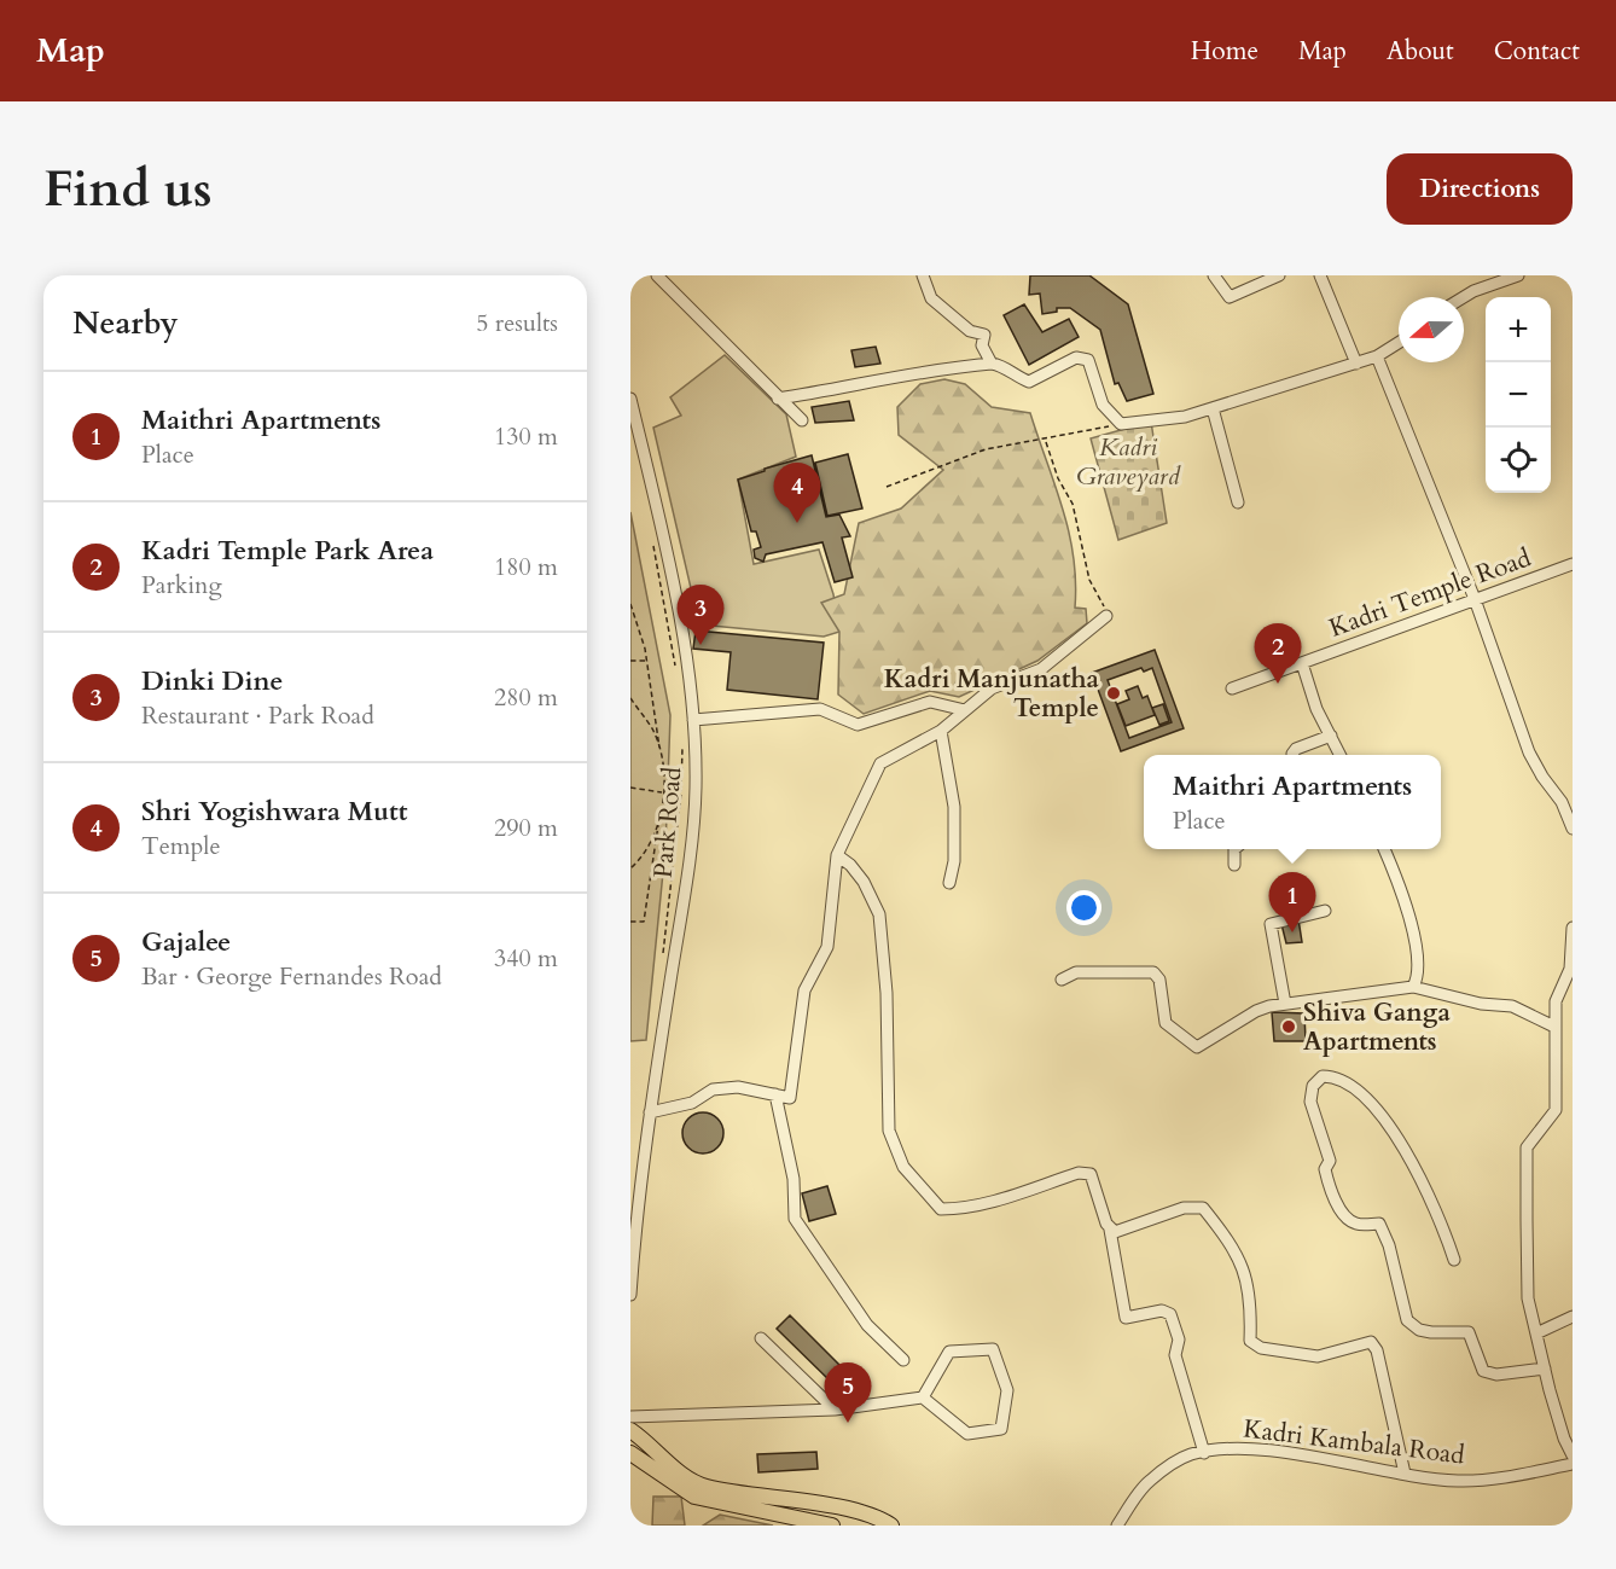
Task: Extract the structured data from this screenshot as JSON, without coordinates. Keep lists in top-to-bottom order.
{
  "streets": {
    "street": ["Kadri Temple Road", "Park Road", "Kadri Kambala Road"]
  },
  "parks": ["Kadri Graveyard"],
  "places": ["Kadri Manjunatha Temple", "Shiva Ganga Apartments"],
  "north": "left",
  "page": {
    "header": "Map",
    "nav": [
      "Home",
      "Map",
      "About",
      "Contact"
    ],
    "buttons": "Directions",
    "title": "Find us",
    "heading": ["Nearby", "5 results"],
    "map_buttons": ["+", "−"],
    "list": [
      {
        "mark": "1",
        "name": "Maithri Apartments",
        "note": "Place",
        "value": "130 m"
      },
      {
        "mark": "2",
        "name": "Kadri Temple Park Area",
        "note": "Parking",
        "value": "180 m"
      },
      {
        "mark": "3",
        "name": "Dinki Dine",
        "note": "Restaurant · Park Road",
        "value": "280 m"
      },
      {
        "mark": "4",
        "name": "Shri Yogishwara Mutt",
        "note": "Temple",
        "value": "290 m"
      },
      {
        "mark": "5",
        "name": "Gajalee",
        "note": "Bar · George Fernandes Road",
        "value": "340 m"
      }
    ],
    "pins": [
      "4",
      "3",
      "2",
      "1",
      "5"
    ],
    "popup": ["Maithri Apartments", "Place"]
  }
}
